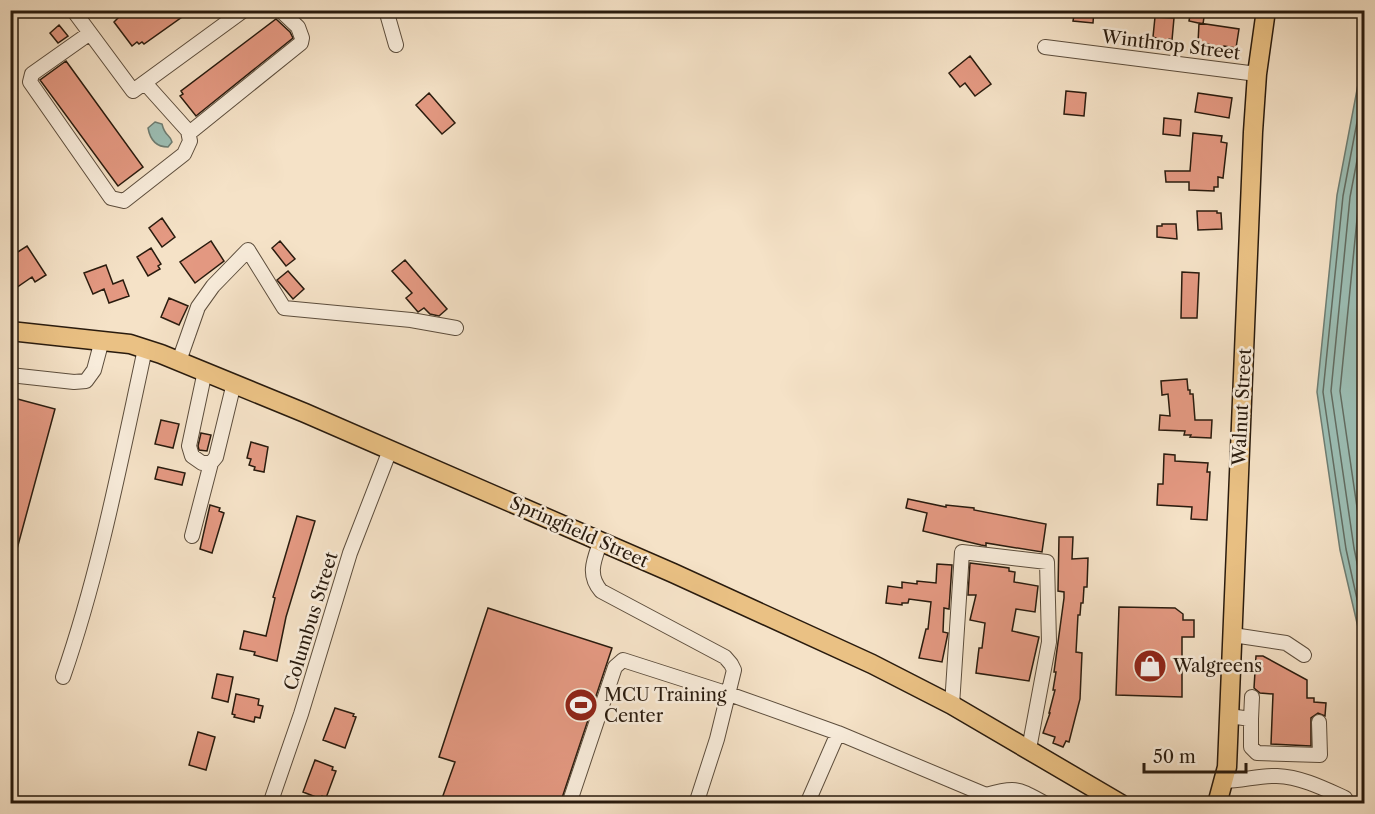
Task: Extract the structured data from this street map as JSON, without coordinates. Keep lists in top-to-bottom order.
{
  "streets": {
    "main road": ["Walnut Street", "Springfield Street"],
    "street": ["Winthrop Street", "Columbus Street"]
  },
  "crossings": [
    ["Winthrop Street", "Walnut Street"],
    ["Springfield Street", "Columbus Street"]
  ],
  "places": {
    "shop": ["Walgreens"],
    "sports": ["MCU Training Center"]
  },
  "scale_bar": "50 m"
}
